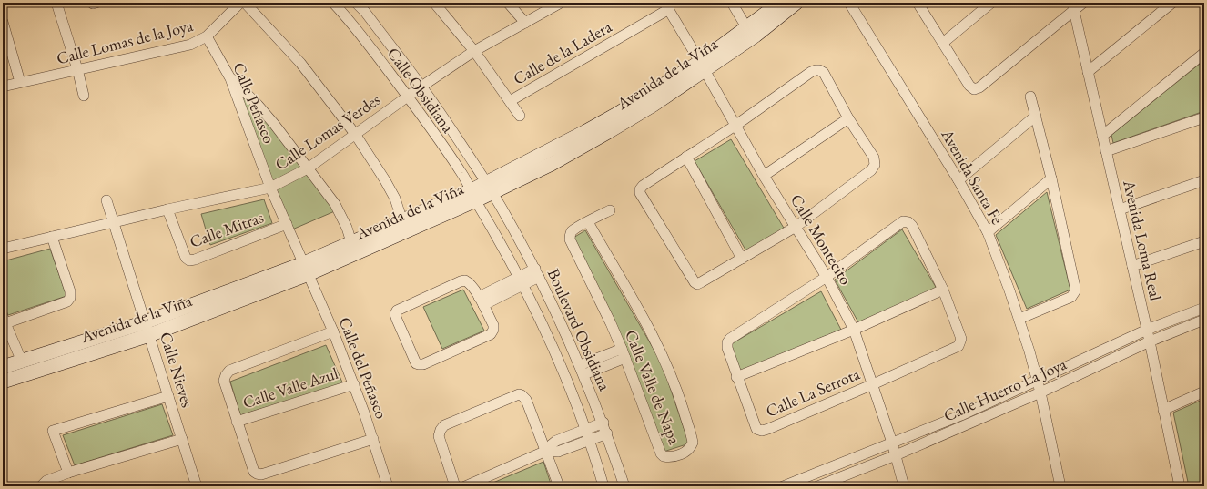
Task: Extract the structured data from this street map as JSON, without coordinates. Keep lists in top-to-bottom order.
{
  "streets": {
    "street": [
      "Calle Lomas de la Joya",
      "Calle de la Ladera",
      "Avenida de la Viña",
      "Calle Obsidiana",
      "Calle Peñasco",
      "Calle Lomas Verdes",
      "Avenida Santa Fé",
      "Calle Mitras",
      "Calle Montecito",
      "Avenida Loma Real",
      "Boulevard Obsidiana",
      "Calle del Peñasco",
      "Calle Nieves",
      "Calle Valle de Napa",
      "Calle Valle Azul",
      "Calle Huerto La Joya",
      "Calle La Serrota"
    ]
  },
  "crossings": [
    ["Calle Lomas de la Joya", "Calle Peñasco"],
    ["Calle de la Ladera", "Calle Montecito"],
    ["Avenida de la Viña", "Calle Obsidiana"],
    ["Avenida de la Viña", "Calle Peñasco"],
    ["Avenida de la Viña", "Calle Montecito"],
    ["Avenida de la Viña", "Boulevard Obsidiana"],
    ["Avenida de la Viña", "Calle del Peñasco"],
    ["Avenida de la Viña", "Calle Nieves"],
    ["Calle Obsidiana", "Calle Lomas Verdes"],
    ["Calle Obsidiana", "Boulevard Obsidiana"],
    ["Calle Peñasco", "Calle Lomas Verdes"],
    ["Calle Peñasco", "Calle Mitras"],
    ["Calle Peñasco", "Calle del Peñasco"],
    ["Calle Lomas Verdes", "Calle Mitras"],
    ["Calle Lomas Verdes", "Calle Nieves"],
    ["Avenida Santa Fé", "Calle Huerto La Joya"],
    ["Calle Montecito", "Calle Huerto La Joya"],
    ["Calle Montecito", "Calle La Serrota"],
    ["Avenida Loma Real", "Calle Huerto La Joya"],
    ["Calle del Peñasco", "Calle Valle Azul"]
  ]
}
